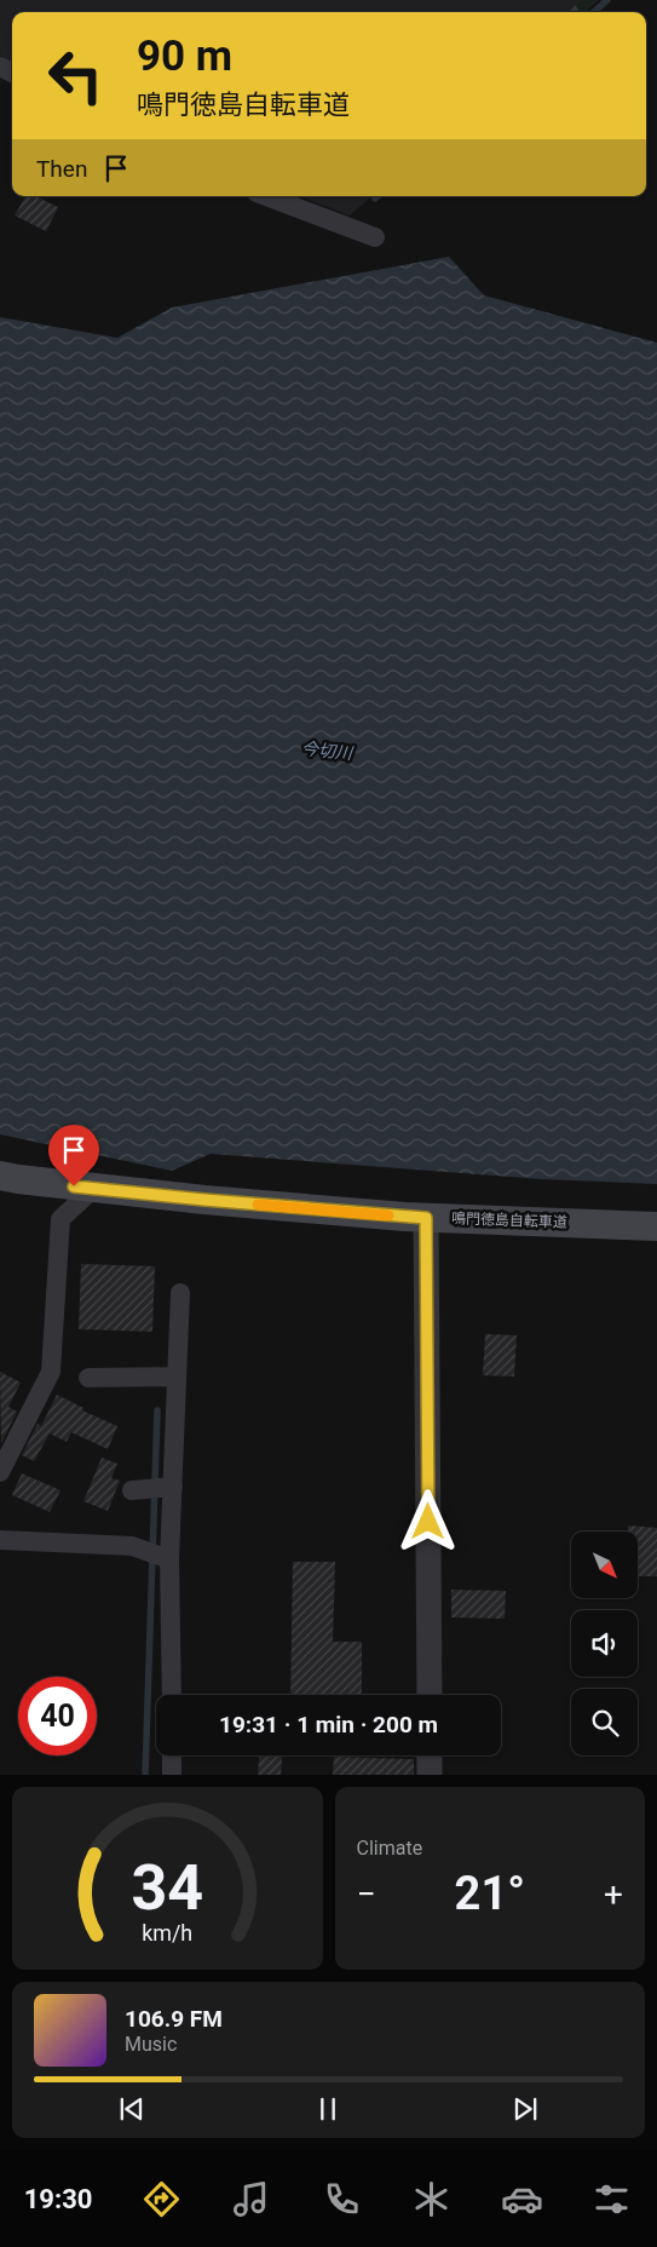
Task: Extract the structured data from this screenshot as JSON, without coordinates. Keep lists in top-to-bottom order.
{
  "streets": {
    "main road": ["鳴門徳島自転車道"]
  },
  "water": ["今切川"],
  "north": "bottom right",
  "page": {
    "turn": ["90 m", "鳴門徳島自転車道"],
    "then": "Then",
    "limit": "40",
    "trip": "19:31 · 1 min · 200 m",
    "tile": "Climate",
    "heat": ["−", "21°", "+"],
    "song": ["106.9 FM", "Music"],
    "tabs": "19:30",
    "gauge": ["34", "km/h"]
  }
}
